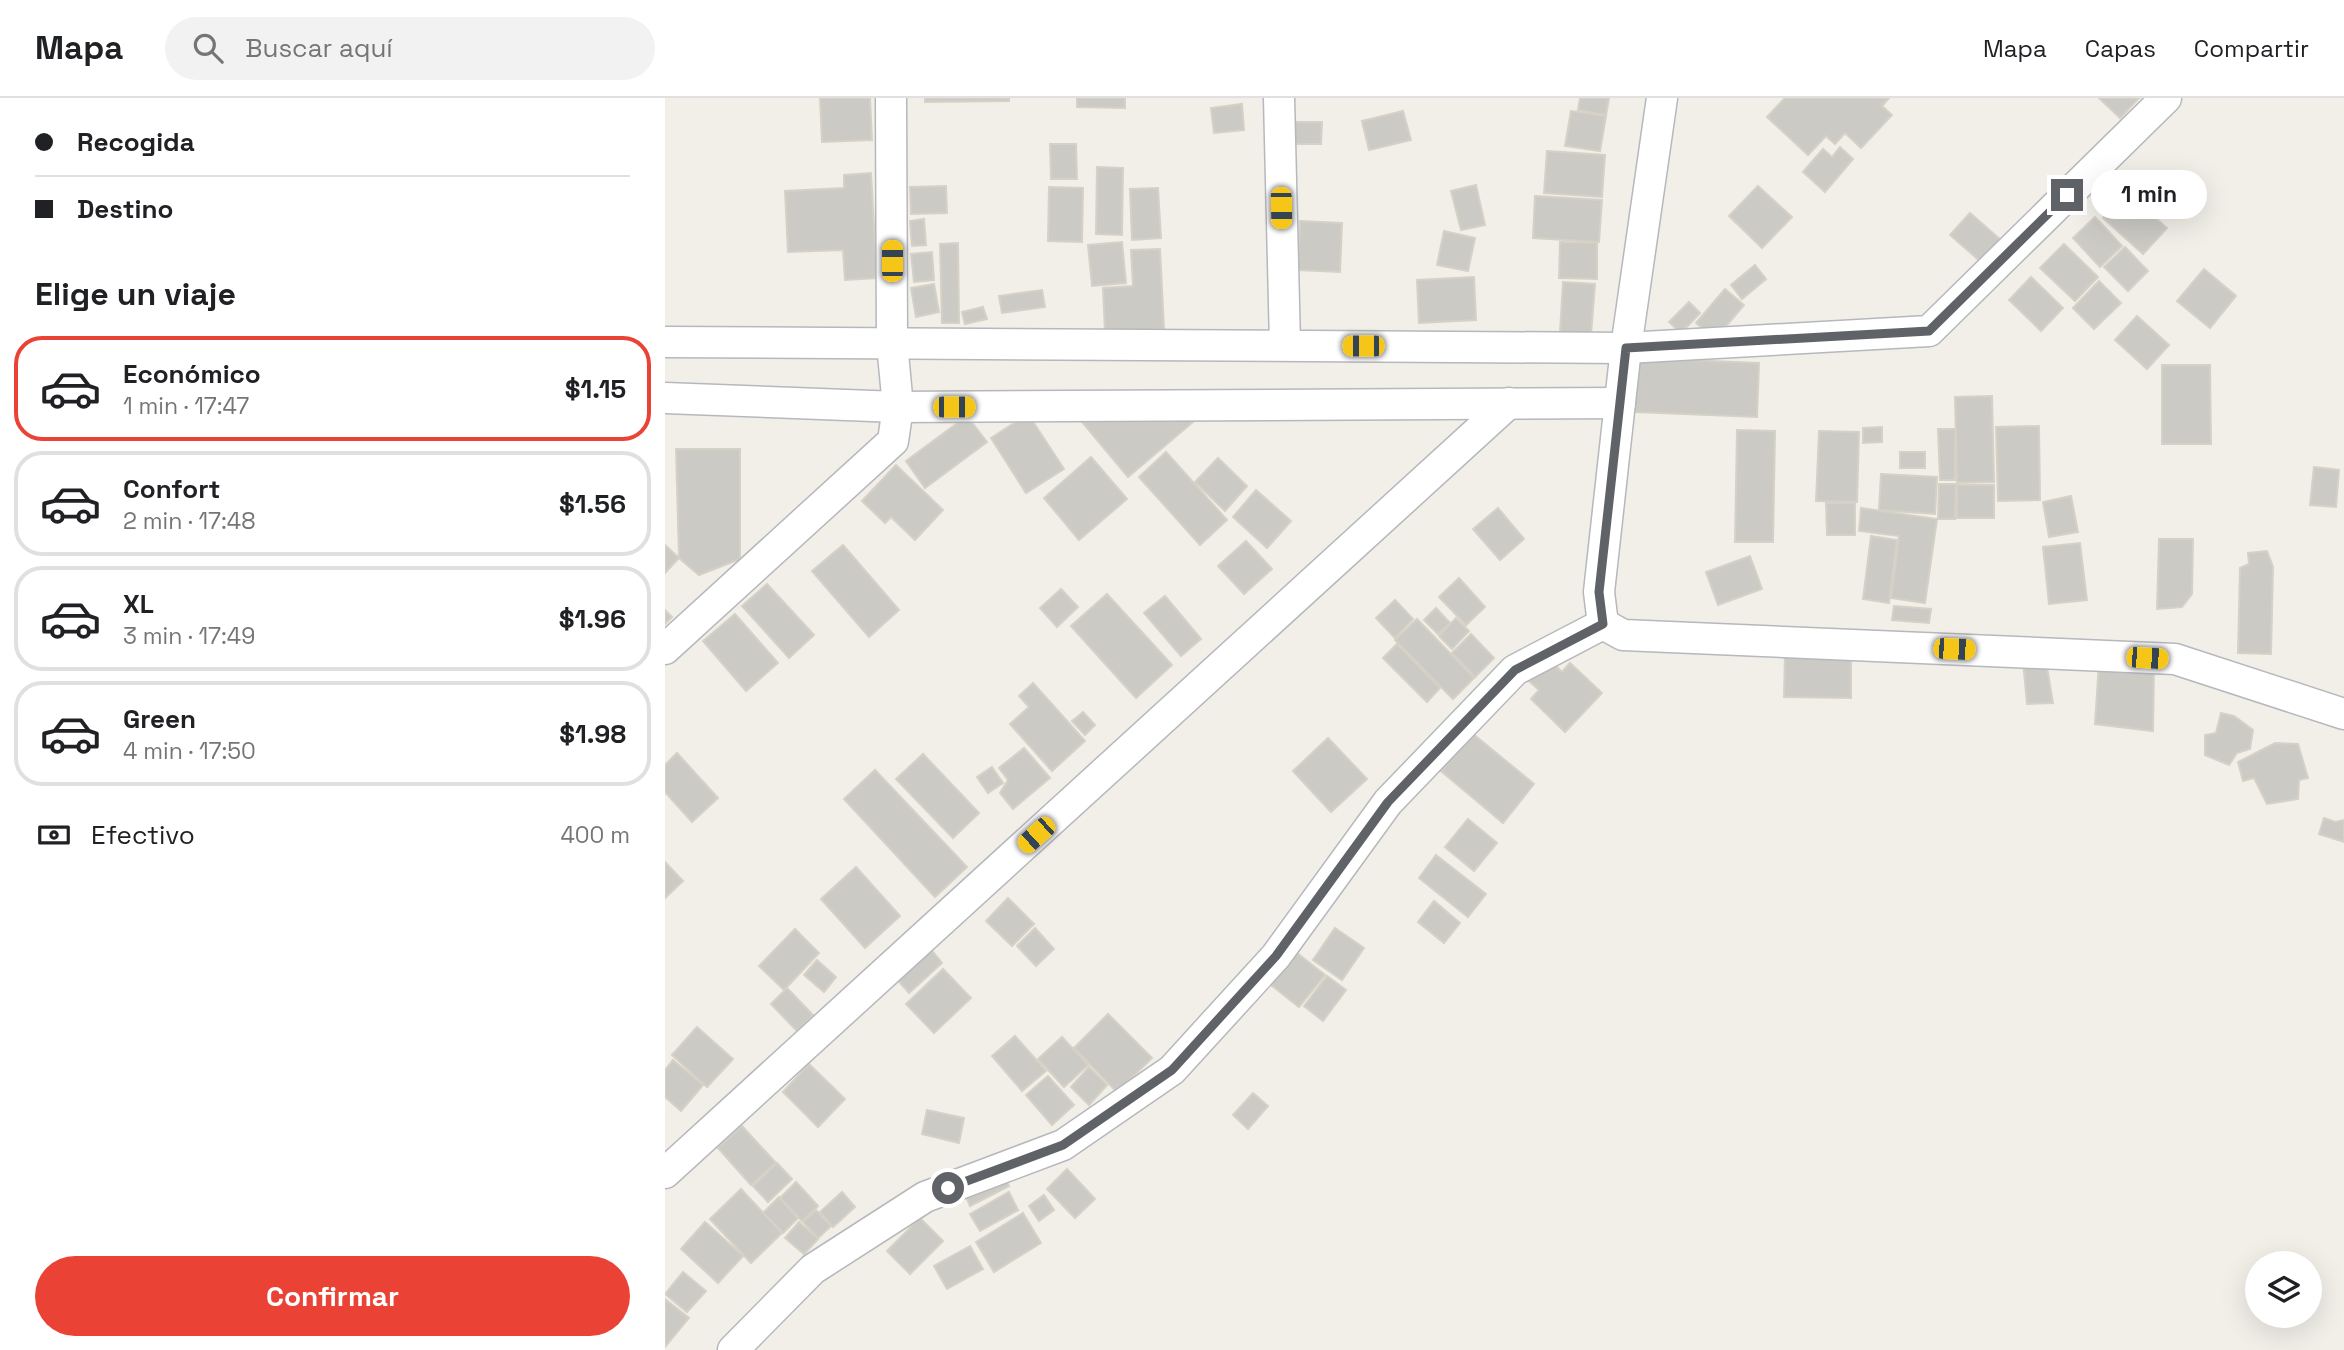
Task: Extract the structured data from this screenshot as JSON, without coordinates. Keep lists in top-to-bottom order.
{
  "page": {
    "header": "Mapa",
    "search": "Buscar aquí",
    "nav": ["Mapa", "Capas", "Compartir"],
    "banner": ["Recogida", "Destino"],
    "bubble": "1 min",
    "heading": "Elige un viaje",
    "list": [
      {
        "name": "Económico",
        "note": "1 min · 17:47",
        "value": "$1.15"
      },
      {
        "name": "Confort",
        "note": "2 min · 17:48",
        "value": "$1.56"
      },
      {
        "name": "XL",
        "note": "3 min · 17:49",
        "value": "$1.96"
      },
      {
        "name": "Green",
        "note": "4 min · 17:50",
        "value": "$1.98"
      }
    ],
    "pay": ["Efectivo", "400 m"],
    "buttons": "Confirmar"
  }
}
